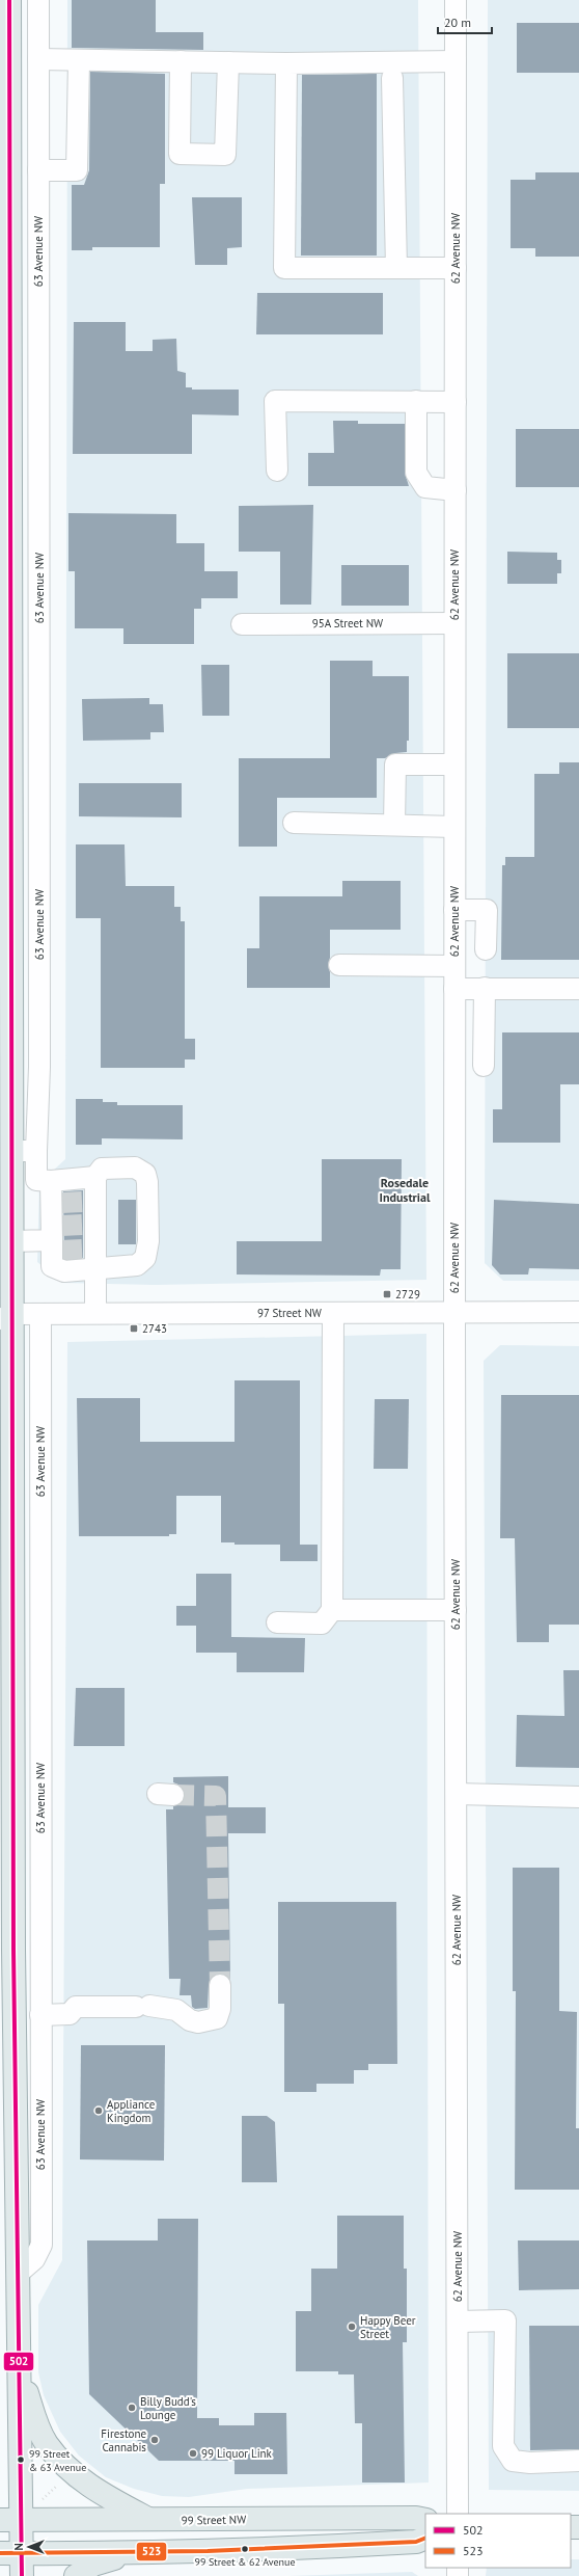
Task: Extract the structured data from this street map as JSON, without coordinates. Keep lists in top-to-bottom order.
{
  "streets": {
    "main road": ["63 Avenue NW", "99 Street NW"],
    "street": ["62 Avenue NW", "95A Street NW", "97 Street NW"]
  },
  "crossings": [
    ["62 Avenue NW", "95A Street NW"],
    ["62 Avenue NW", "97 Street NW"],
    ["63 Avenue NW", "97 Street NW"],
    ["63 Avenue NW", "99 Street NW"]
  ],
  "districts": ["Rosedale Industrial"],
  "places": {
    "transit": ["2729", "2743"],
    "other": [
      "Appliance Kingdom",
      "Happy Beer Street",
      "Billy Budd's Lounge",
      "Firestone Cannabis",
      "99 Liquor Link",
      "99 Street & 63 Avenue",
      "99 Street & 62 Avenue"
    ]
  },
  "lines": ["transit line 502", "transit line 523"],
  "legend": ["502", "523"],
  "scale_bar": "20 m",
  "north": "left"
}
